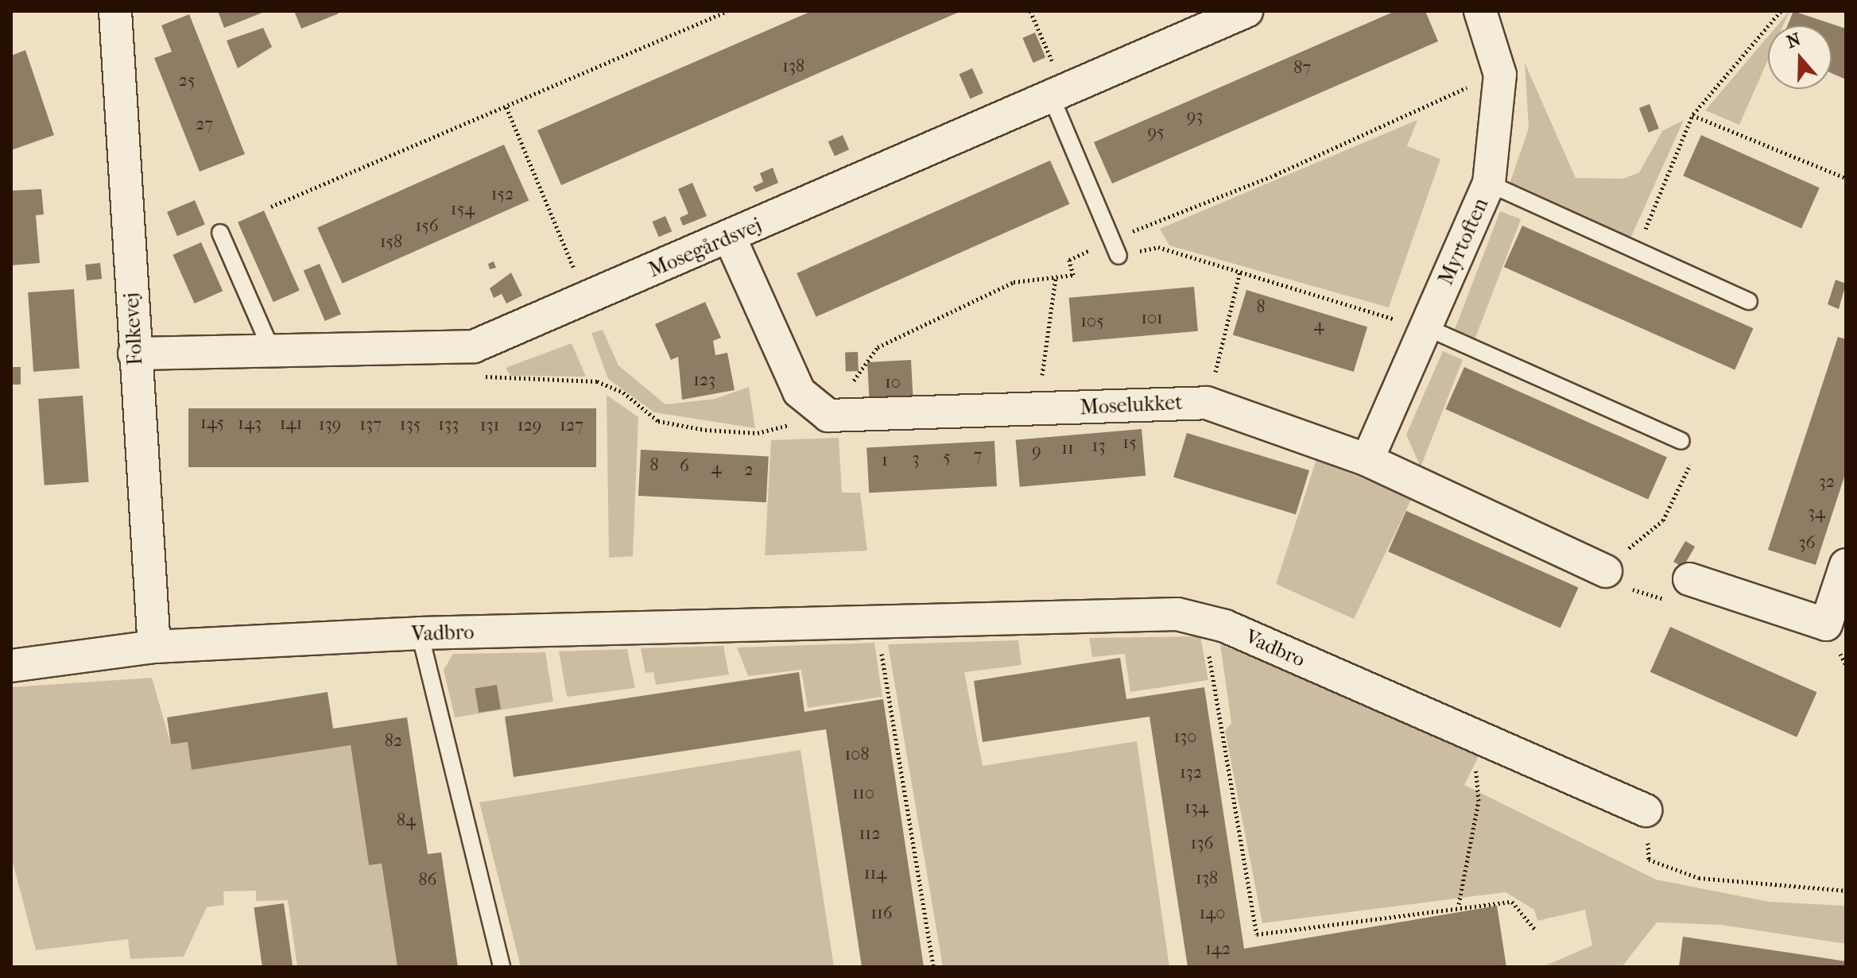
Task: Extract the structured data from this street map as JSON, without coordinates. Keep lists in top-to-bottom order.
{
  "streets": {
    "street": [
      "Myrtoften",
      "Mosegårdsvej",
      "Folkevej",
      "Moselukket",
      "Vadbro"
    ]
  },
  "crossings": [
    ["Myrtoften", "Moselukket"],
    ["Mosegårdsvej", "Folkevej"],
    ["Folkevej", "Vadbro"]
  ],
  "house_numbers": [
    "138",
    "87",
    "25",
    "93",
    "27",
    "95",
    "152",
    "154",
    "156",
    "158",
    "8",
    "101",
    "105",
    "4",
    "123",
    "10",
    "145",
    "143",
    "141",
    "139",
    "137",
    "135",
    "133",
    "131",
    "129",
    "127",
    "15",
    "13",
    "11",
    "9",
    "7",
    "5",
    "3",
    "1",
    "8",
    "6",
    "4",
    "2",
    "32",
    "34",
    "36",
    "130",
    "82",
    "108",
    "132",
    "110",
    "134",
    "84",
    "112",
    "136",
    "114",
    "138",
    "86",
    "116",
    "140",
    "142"
  ],
  "north": "top"
}
